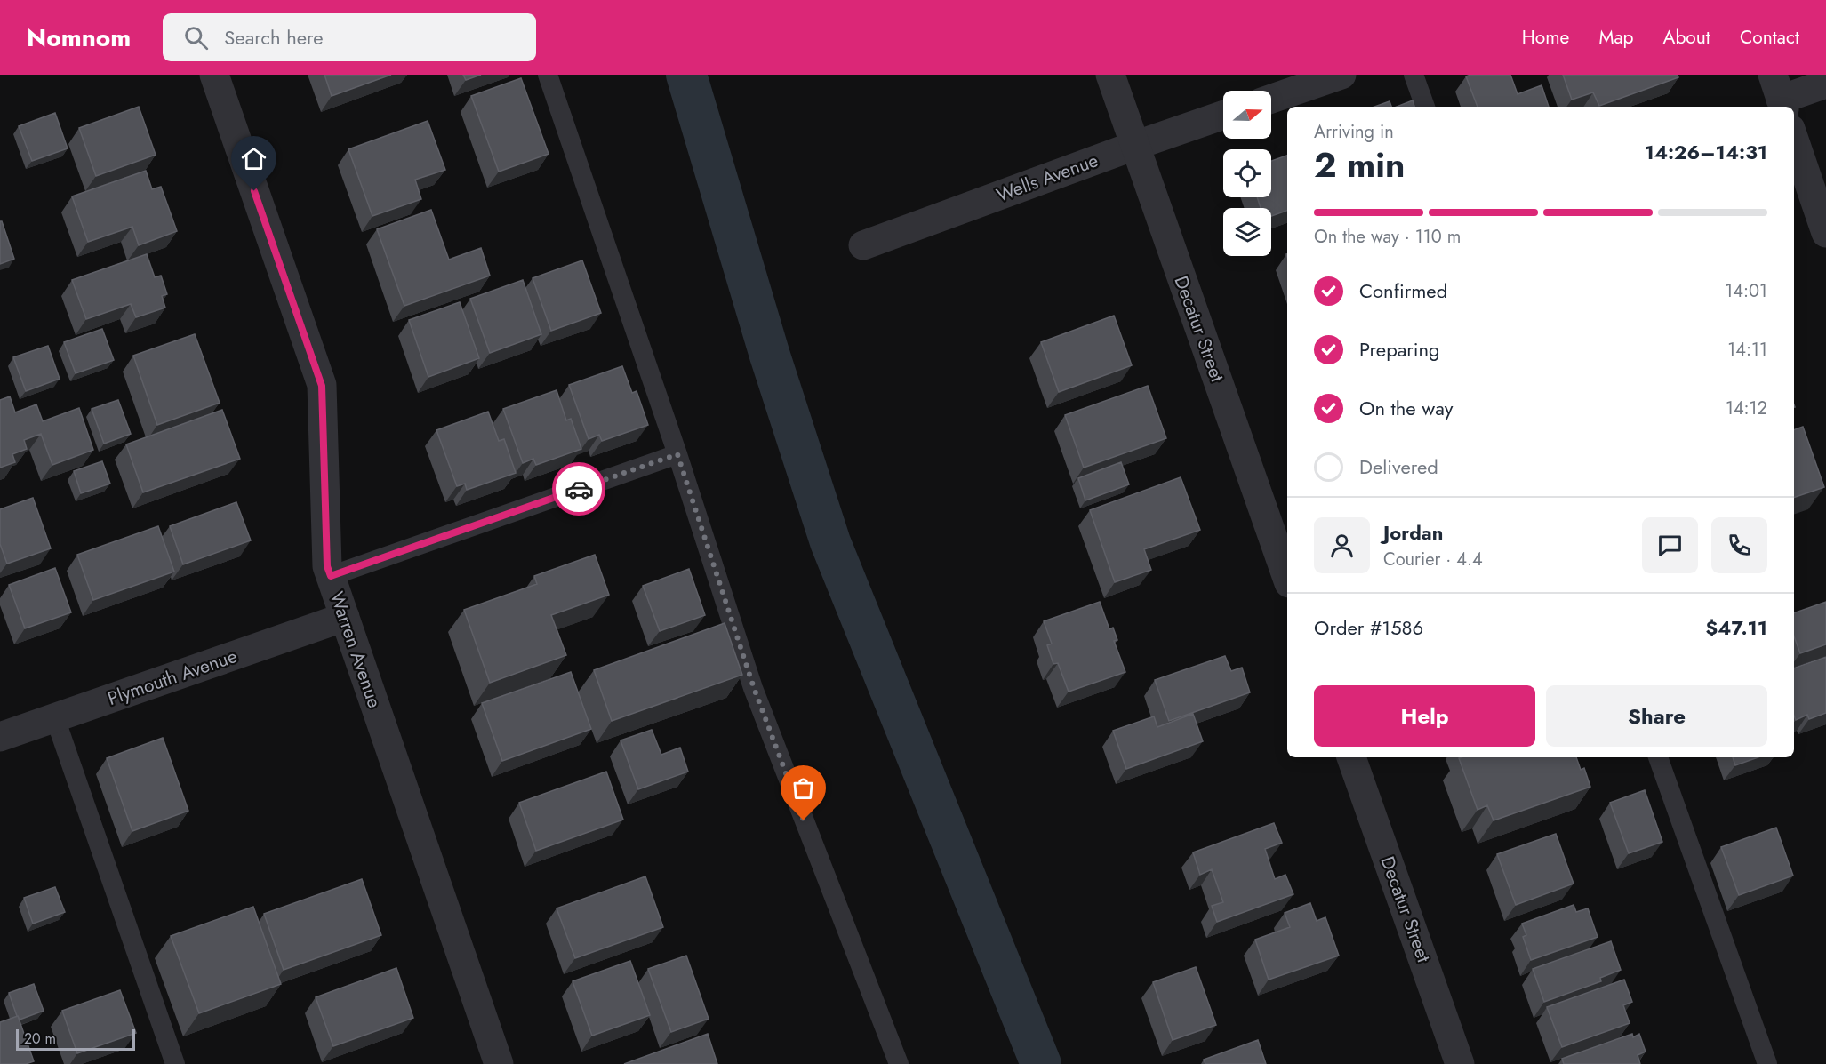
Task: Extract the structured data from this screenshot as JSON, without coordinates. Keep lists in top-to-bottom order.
{
  "streets": {
    "street": [
      "Wells Avenue",
      "Decatur Street",
      "Warren Avenue",
      "Plymouth Avenue"
    ]
  },
  "crossings": [
    ["Wells Avenue", "Decatur Street"],
    ["Warren Avenue", "Plymouth Avenue"]
  ],
  "scale_bar": "20 m",
  "north": "right",
  "page": {
    "header": "Nomnom",
    "search": "Search here",
    "nav": [
      "Home",
      "Map",
      "About",
      "Contact"
    ],
    "heading": ["2 min", "Arriving in", "14:26–14:31"],
    "panel": [
      "Jordan",
      "Courier · 4.4",
      "Order #1586",
      "$47.11"
    ],
    "bar": "On the way · 110 m",
    "list": [
      ["Confirmed", "14:01"],
      ["Preparing", "14:11"],
      ["On the way", "14:12"],
      "Delivered"
    ],
    "buttons": ["Help", "Share"],
    "scale": "20 m"
  }
}
